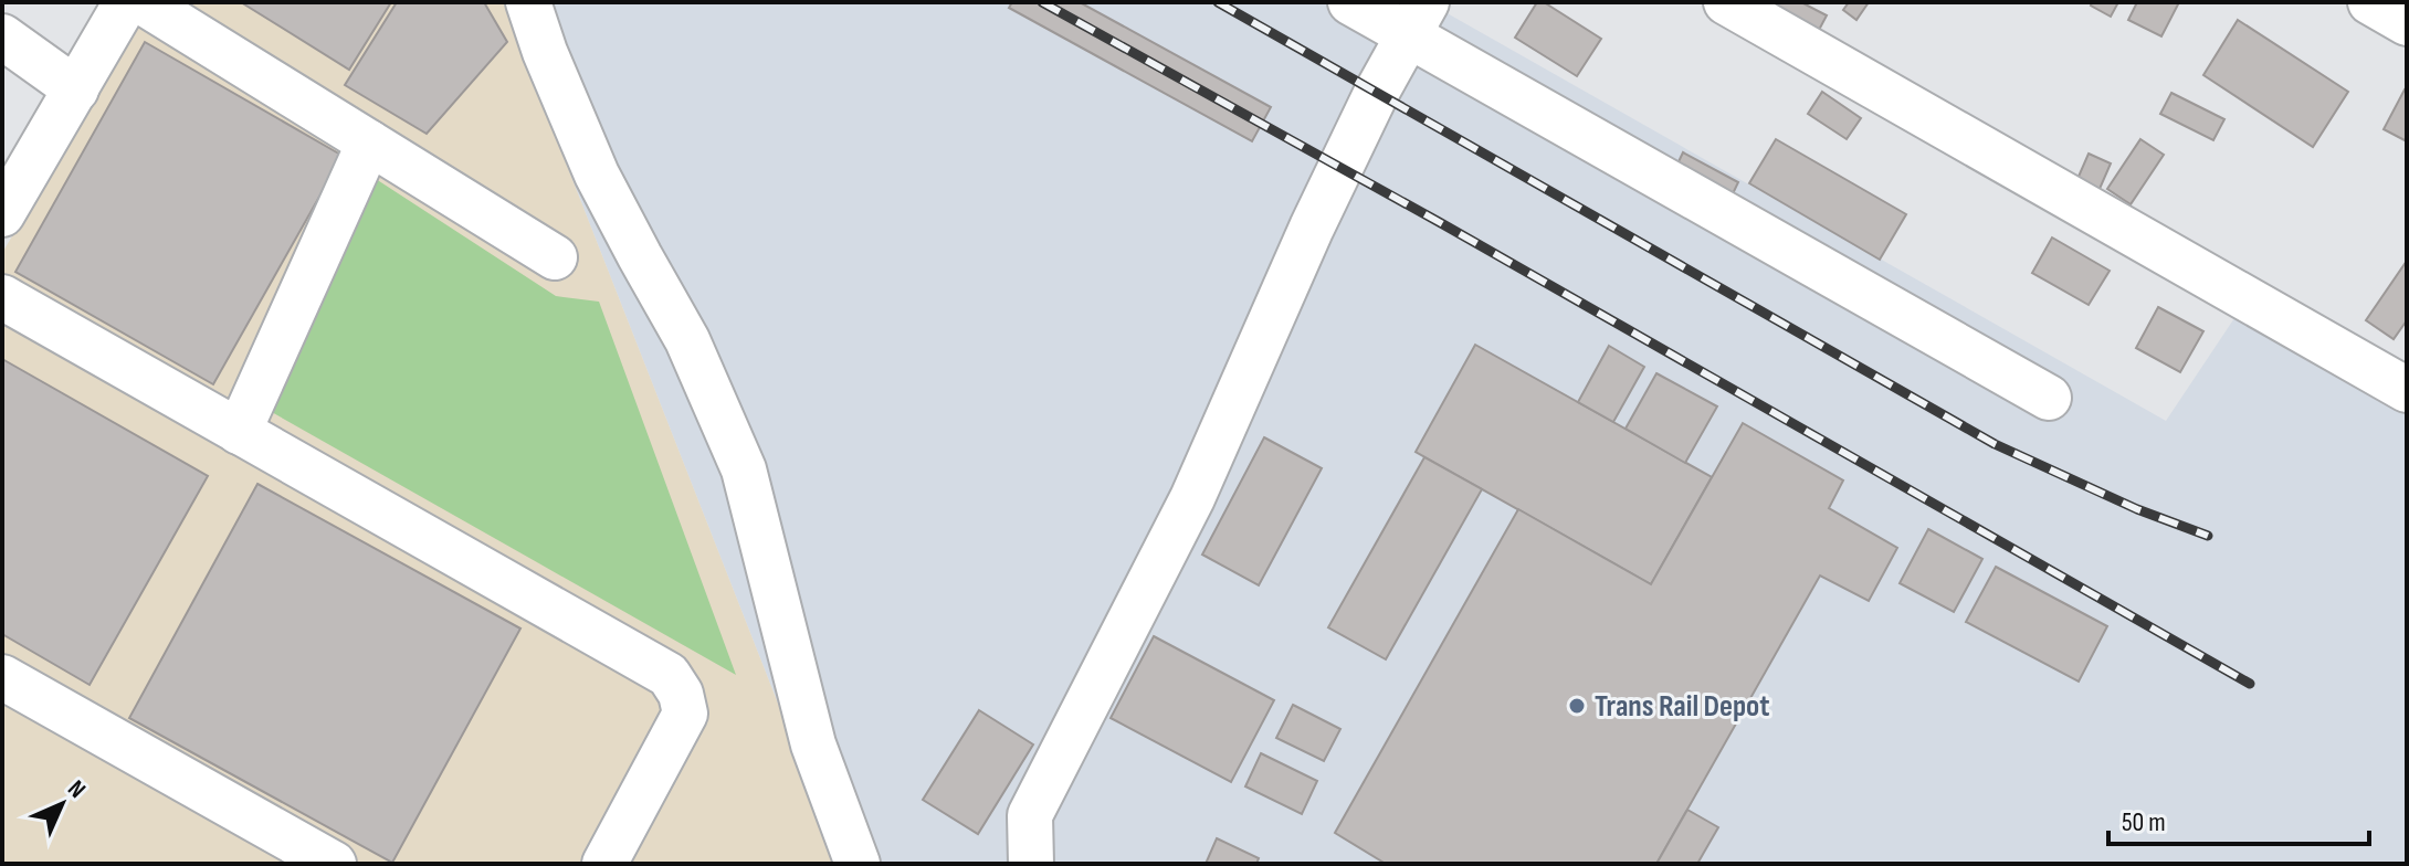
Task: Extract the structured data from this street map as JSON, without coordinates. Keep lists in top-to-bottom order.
{
  "places": ["Trans Rail Depot"],
  "scale_bar": "50 m",
  "north": "top right"
}
